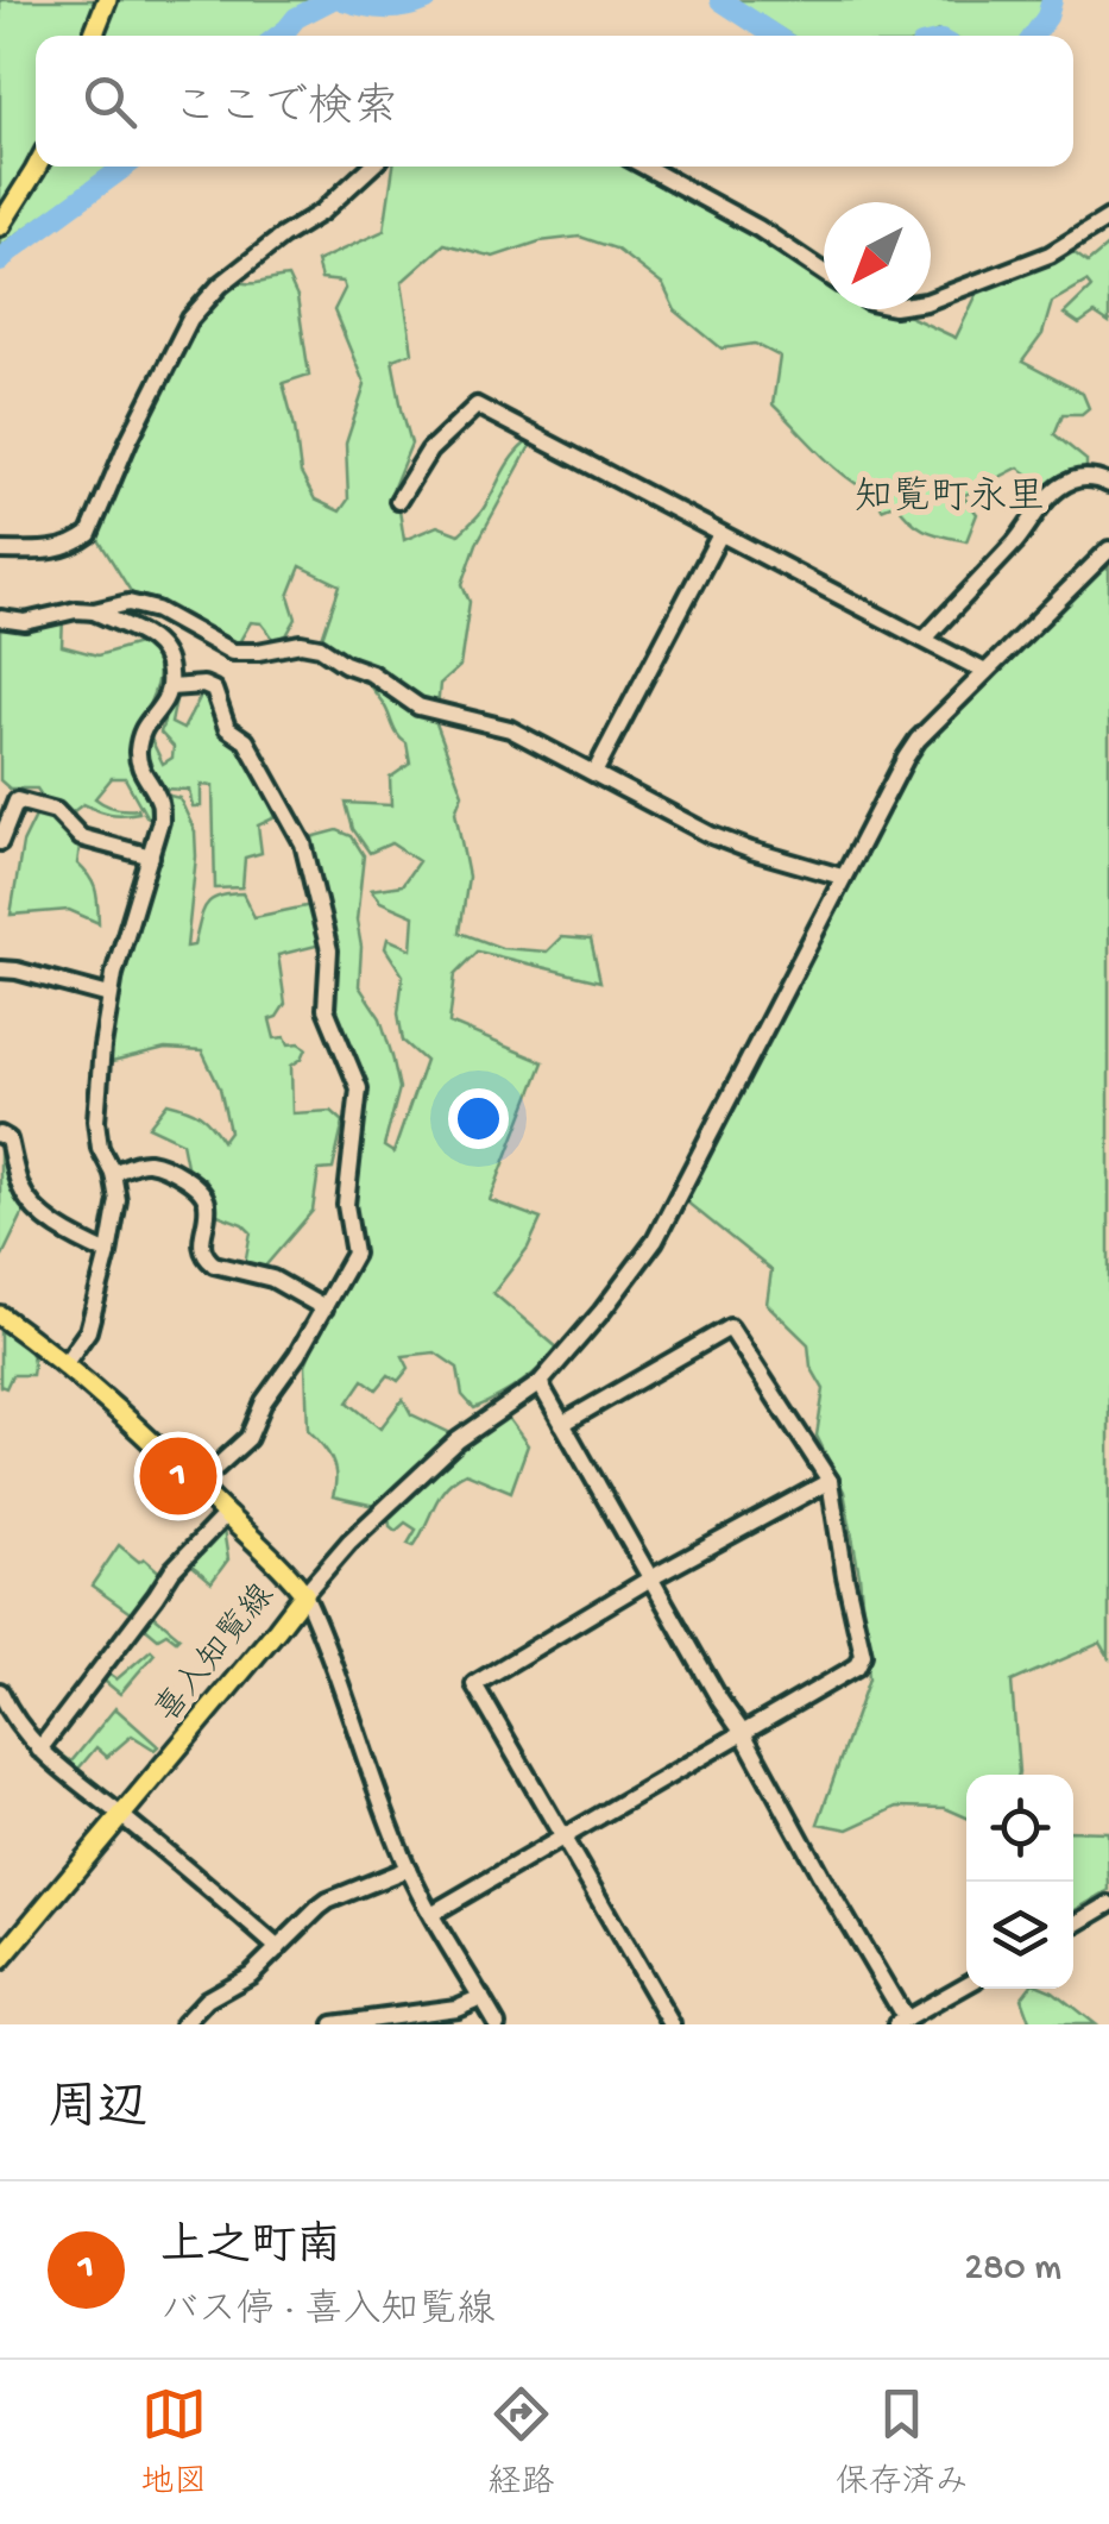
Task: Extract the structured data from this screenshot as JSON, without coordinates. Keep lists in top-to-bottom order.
{
  "streets": {
    "main road": ["喜入知覧線"]
  },
  "districts": ["知覧町永里"],
  "north": "bottom left",
  "page": {
    "search": "ここで検索",
    "pins": "1",
    "heading": "周辺",
    "list": [
      {
        "mark": "1",
        "name": "上之町南",
        "note": "バス停 · 喜入知覧線",
        "value": "280 m"
      }
    ],
    "nav": ["地図", "経路", "保存済み"]
  }
}
